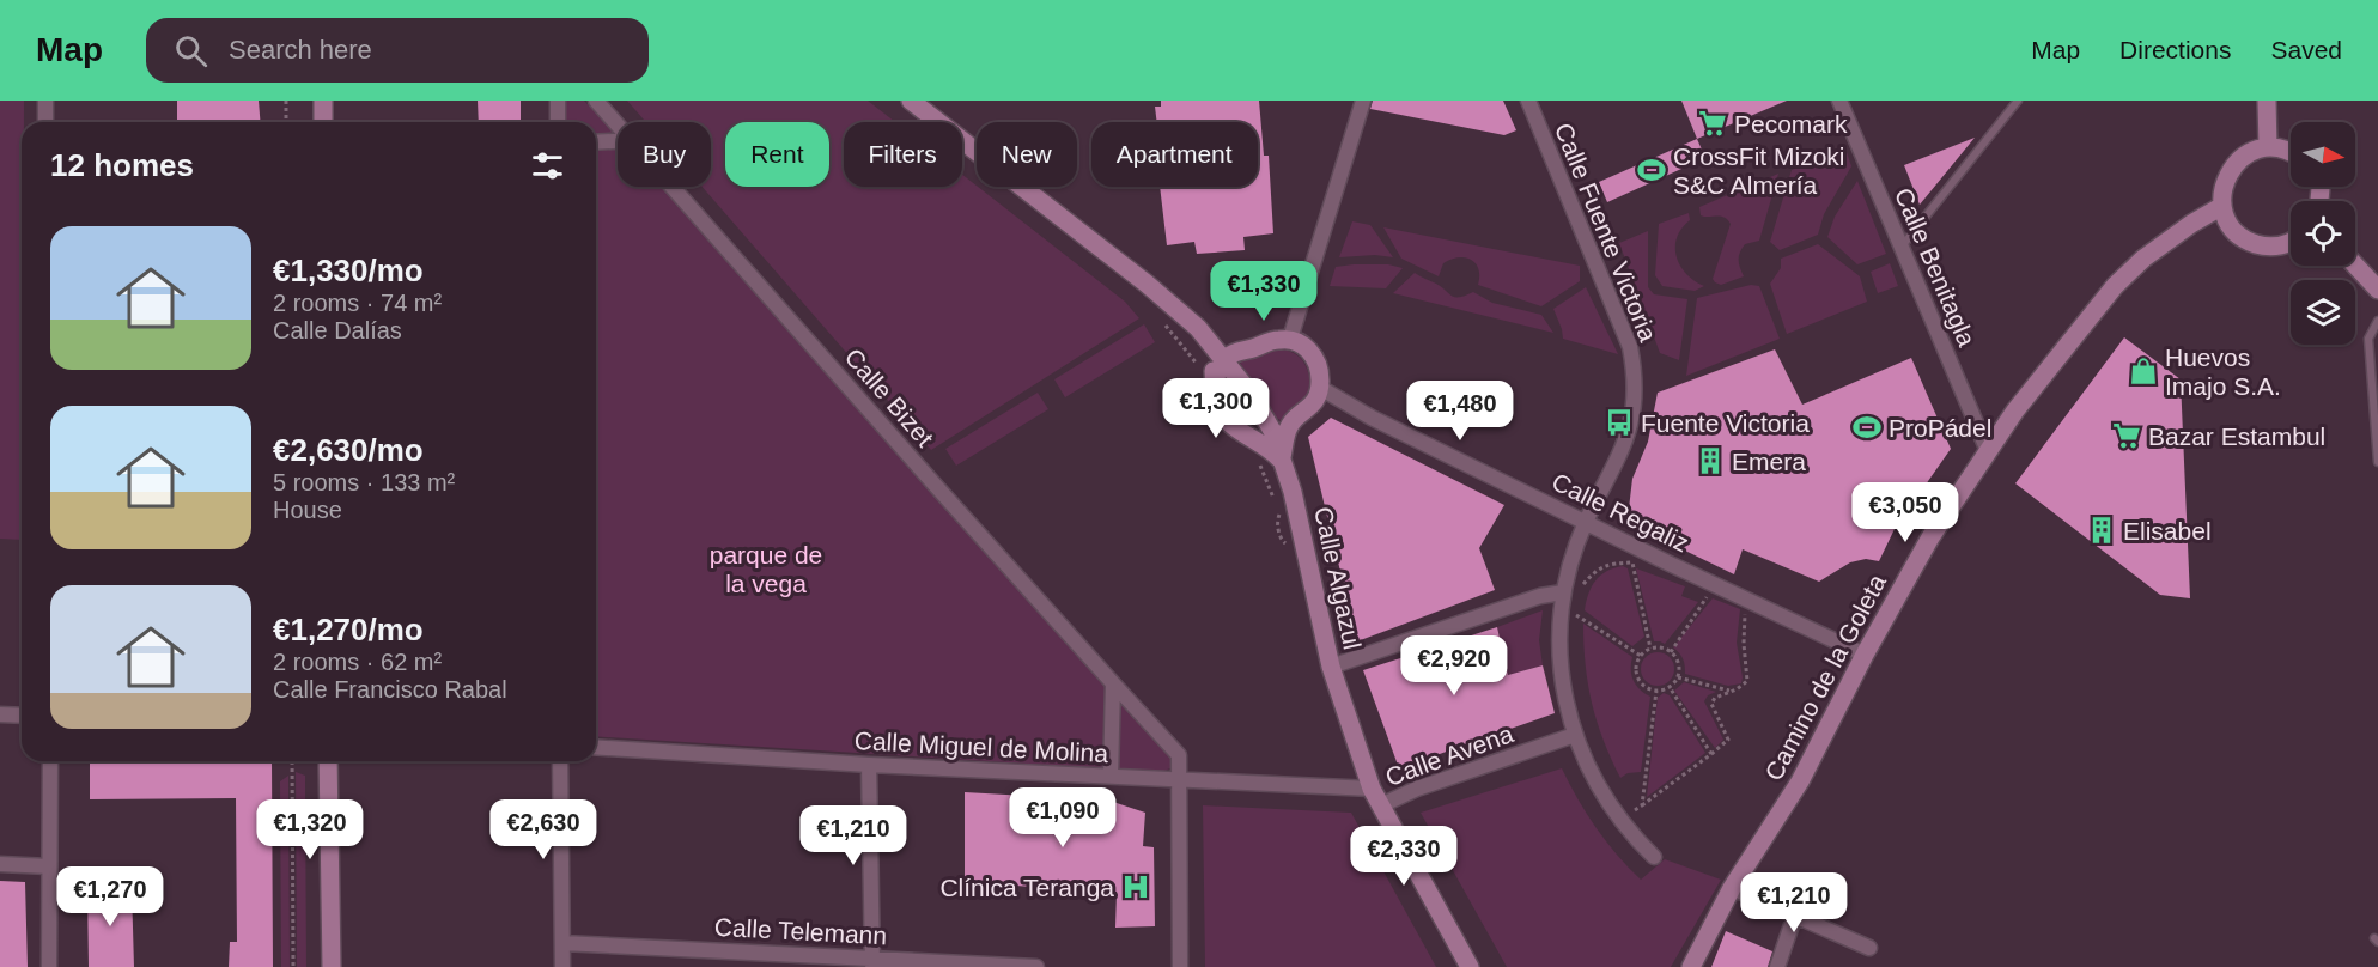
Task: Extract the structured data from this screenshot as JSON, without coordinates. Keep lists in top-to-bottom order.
{
  "streets": {
    "street": [
      "Calle Fuente Victoria",
      "Calle Benitagla",
      "Calle Bizet",
      "Calle Regaliz",
      "Calle Algazul",
      "Camino de la Goleta",
      "Calle Miguel de Molina",
      "Calle Avena",
      "Calle Telemann"
    ]
  },
  "crossings": [
    ["Calle Fuente Victoria", "Calle Regaliz"],
    ["Calle Fuente Victoria", "Calle Avena"],
    ["Calle Benitagla", "Camino de la Goleta"],
    ["Calle Bizet", "Calle Miguel de Molina"],
    ["Calle Regaliz", "Camino de la Goleta"],
    ["Calle Algazul", "Calle Miguel de Molina"],
    ["Calle Algazul", "Calle Avena"]
  ],
  "parks": ["parque de la vega"],
  "places": {
    "supermarket": ["Pecomark", "Bazar Estambul"],
    "sports": ["CrossFit Mizoki S&C Almería", "ProPádel"],
    "shop": ["Huevos Imajo S.A."],
    "bus stop": ["Fuente Victoria"],
    "building": ["Emera", "Elisabel"],
    "hospital": ["Clínica Teranga"]
  },
  "north": "right",
  "page": {
    "header": "Map",
    "search": "Search here",
    "nav": ["Map", "Directions", "Saved"],
    "chip": [
      "Buy",
      "Rent",
      "Filters",
      "New",
      "Apartment"
    ],
    "heading": "12 homes",
    "list": [
      {
        "name": "€1,330/mo",
        "note": "2 rooms · 74 m² · Calle Dalías"
      },
      {
        "name": "€2,630/mo",
        "note": "5 rooms · 133 m² · House"
      },
      {
        "name": "€1,270/mo",
        "note": "2 rooms · 62 m² · Calle Francisco Rabal"
      }
    ],
    "price": [
      "€1,330",
      "€1,300",
      "€1,480",
      "€3,050",
      "€2,920",
      "€1,090",
      "€1,320",
      "€2,630",
      "€1,210",
      "€2,330",
      "€1,270",
      "€1,210"
    ]
  }
}
